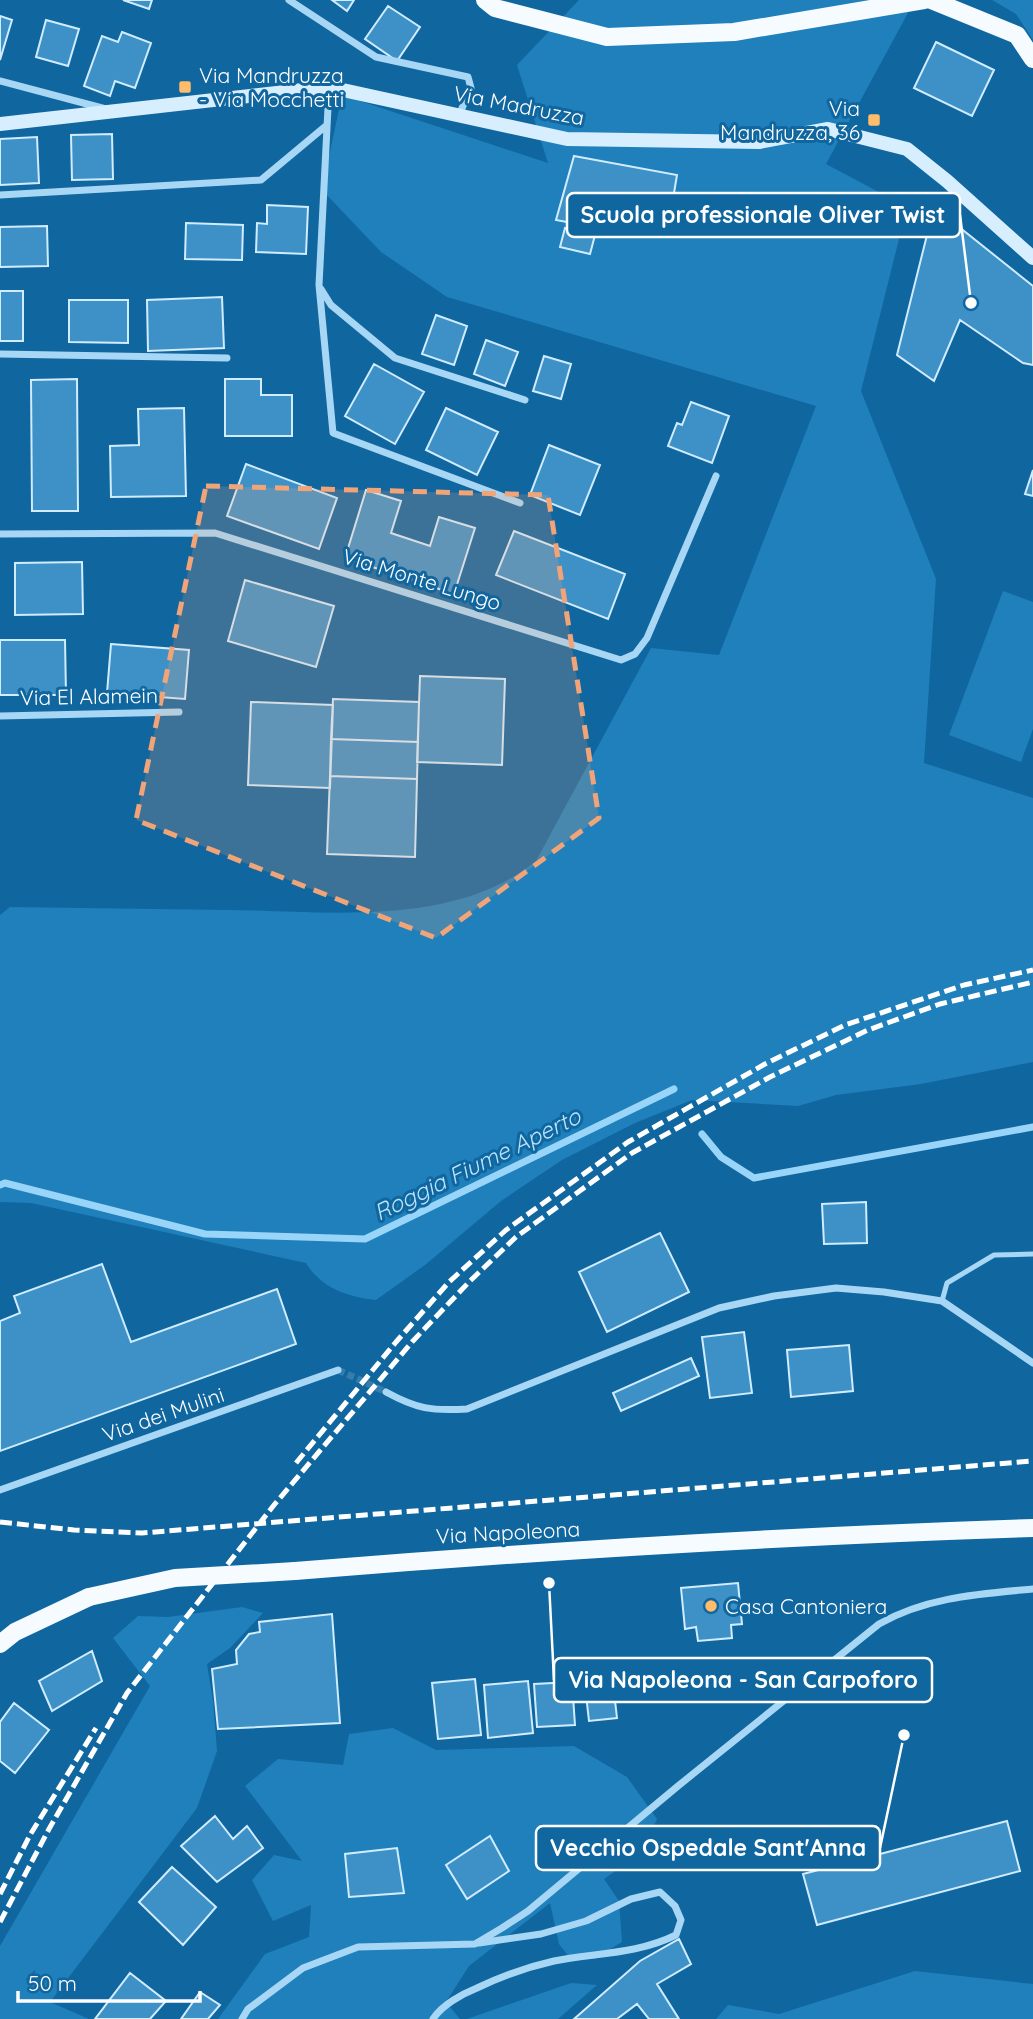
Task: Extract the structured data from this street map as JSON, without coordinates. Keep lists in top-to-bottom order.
{
  "streets": {
    "main road": ["Via Napoleona"],
    "street": [
      "Via Madruzza",
      "Via Monte Lungo",
      "Via El Alamein",
      "Via dei Mulini"
    ]
  },
  "water": ["Roggia Fiume Aperto"],
  "places": {
    "transit": ["Via Mandruzza - Via Mocchetti", "Via Mandruzza, 36"],
    "other": [
      "Scuola professionale Oliver Twist",
      "Via Napoleona - San Carpoforo",
      "Casa Cantoniera",
      "Vecchio Ospedale Sant'Anna"
    ]
  },
  "scale_bar": "50 m"
}
